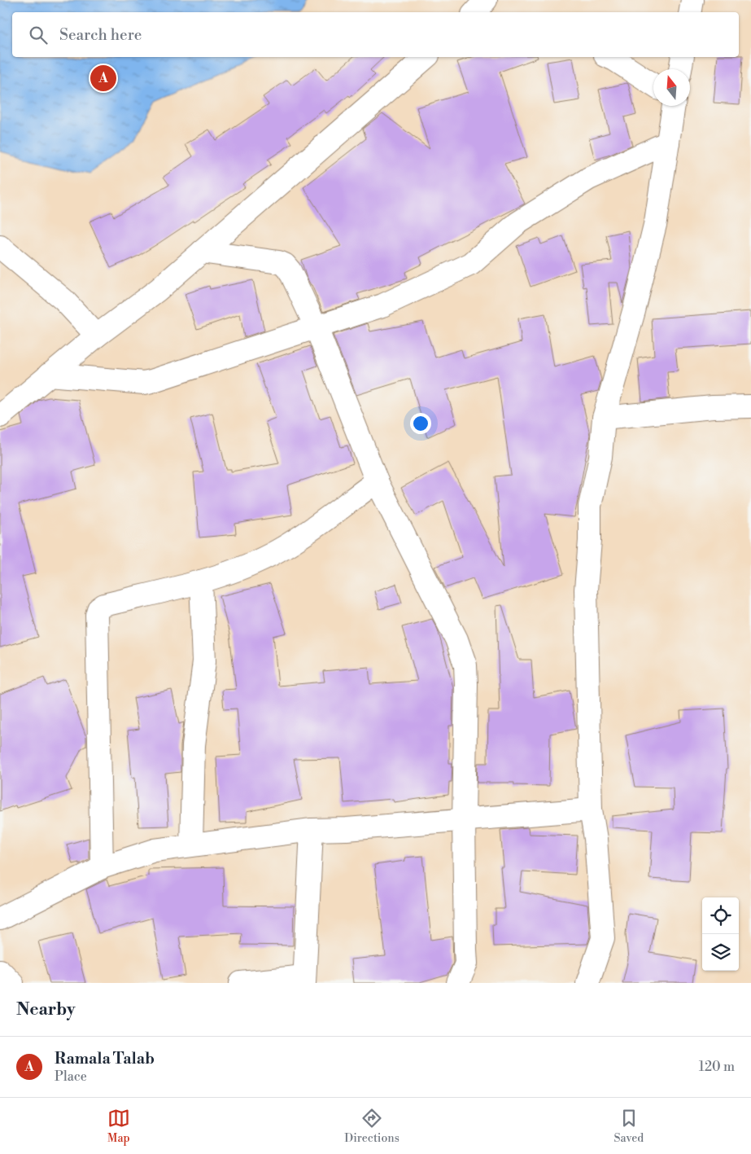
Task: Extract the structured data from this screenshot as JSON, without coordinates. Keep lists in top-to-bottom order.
{
  "north": "top",
  "page": {
    "search": "Search here",
    "pins": "A",
    "heading": "Nearby",
    "list": [
      {
        "mark": "A",
        "name": "Ramala Talab",
        "note": "Place",
        "value": "120 m"
      }
    ],
    "nav": ["Map", "Directions", "Saved"]
  }
}
